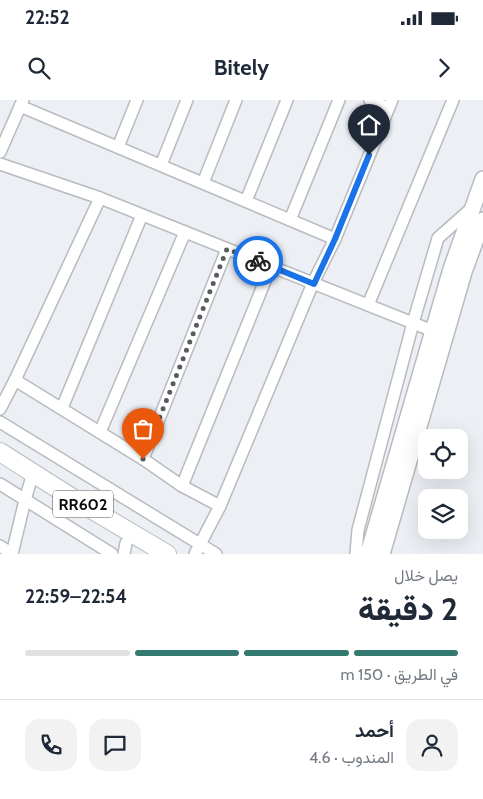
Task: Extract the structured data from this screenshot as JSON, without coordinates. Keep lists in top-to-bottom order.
{
  "streets": {
    "highway": ["RR602"]
  },
  "page": {
    "status": "22:52",
    "header": "Bitely",
    "heading": ["2 دقيقة", "يصل خلال", "22:54–22:59"],
    "panel": ["أحمد", "المندوب · 4.6"],
    "bar": "في الطريق · 150 m"
  }
}
